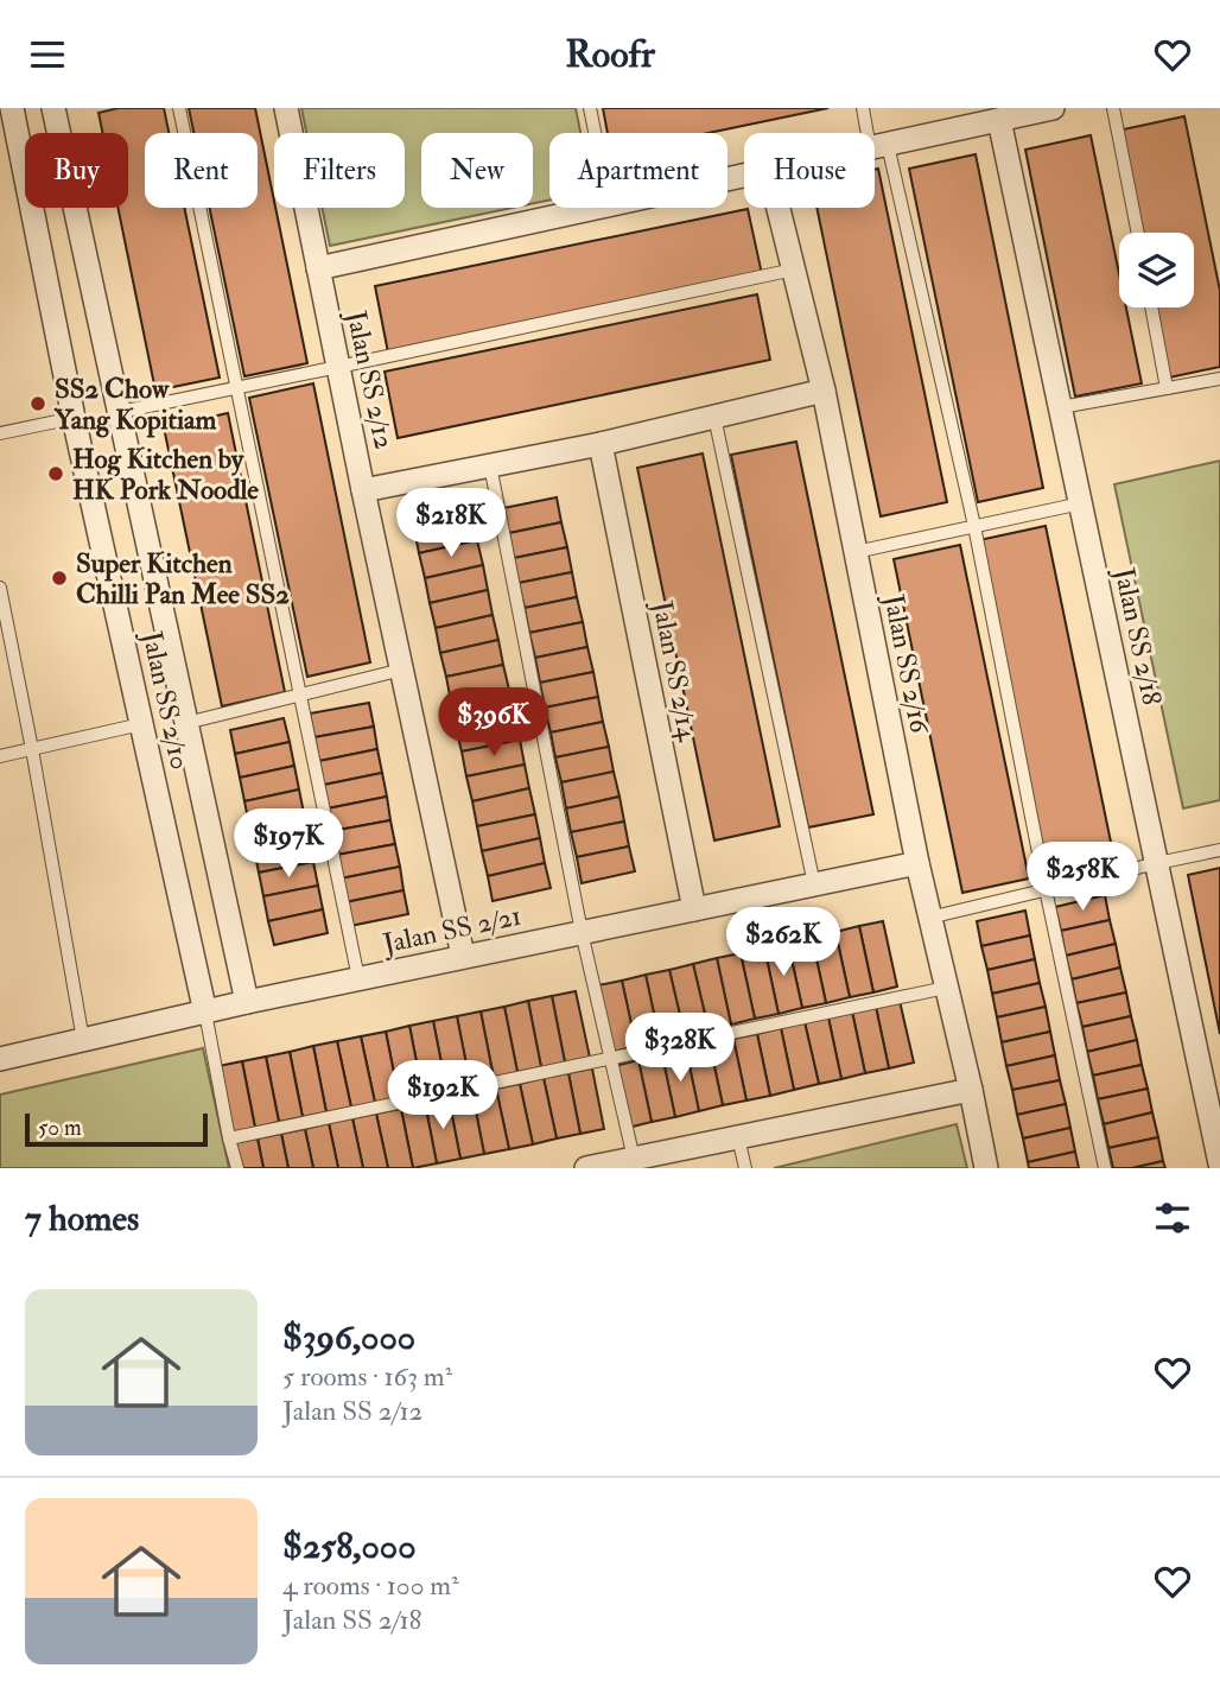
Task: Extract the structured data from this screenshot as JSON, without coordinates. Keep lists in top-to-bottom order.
{
  "streets": {
    "street": [
      "Jalan SS 2/12",
      "Jalan SS 2/18",
      "Jalan SS 2/16",
      "Jalan SS 2/14",
      "Jalan SS 2/10",
      "Jalan SS 2/21"
    ]
  },
  "crossings": [
    ["Jalan SS 2/12", "Jalan SS 2/21"],
    ["Jalan SS 2/16", "Jalan SS 2/21"],
    ["Jalan SS 2/14", "Jalan SS 2/21"],
    ["Jalan SS 2/10", "Jalan SS 2/21"]
  ],
  "places": ["SS2 Chow Yang Kopitiam", "Hog Kitchen by HK Pork Noodle", "Super Kitchen Chilli Pan Mee SS2"],
  "scale_bar": "50 m",
  "page": {
    "header": "Roofr",
    "chip": [
      "Buy",
      "Rent",
      "Filters",
      "New",
      "Apartment",
      "House"
    ],
    "price": [
      "$218K",
      "$396K",
      "$197K",
      "$258K",
      "$262K",
      "$328K",
      "$192K"
    ],
    "scale": "50 m",
    "heading": "7 homes",
    "list": [
      {
        "name": "$396,000",
        "note": "5 rooms · 163 m² · Jalan SS 2/12"
      },
      {
        "name": "$258,000",
        "note": "4 rooms · 100 m² · Jalan SS 2/18"
      }
    ]
  }
}
